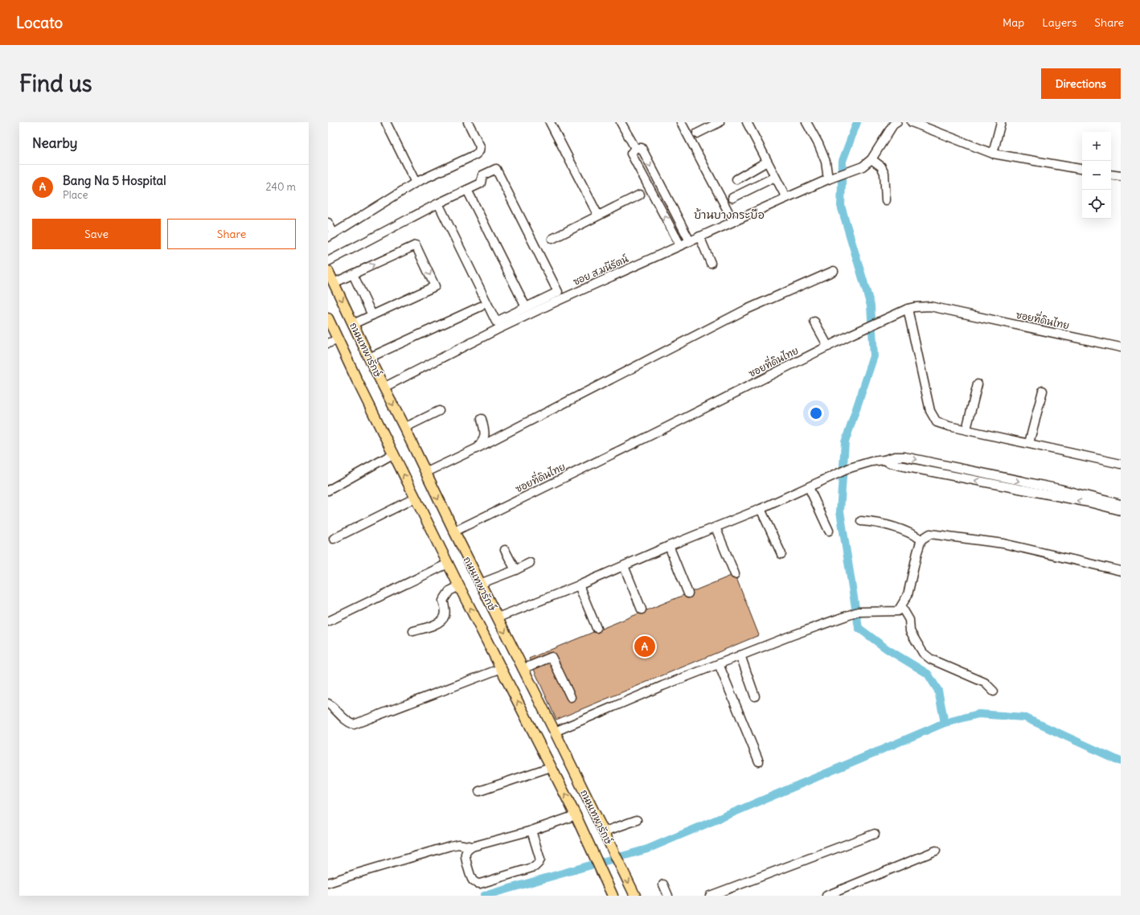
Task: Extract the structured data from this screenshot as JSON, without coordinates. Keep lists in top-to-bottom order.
{
  "streets": {
    "main road": ["ถนนเทพารักษ์"],
    "street": ["ซอย ส.มนีรัตน์", "ซอยที่ดินไทย"]
  },
  "crossings": [
    ["ซอย ส.มนีรัตน์", "ถนนเทพารักษ์"],
    ["ซอยที่ดินไทย", "ถนนเทพารักษ์"]
  ],
  "districts": ["บ้านบางกระบือ"],
  "page": {
    "header": "Locato",
    "nav": ["Map", "Layers", "Share"],
    "buttons": [
      "Directions",
      ["Save", "Share"]
    ],
    "title": "Find us",
    "heading": "Nearby",
    "map_buttons": ["+", "−"],
    "list": [
      {
        "mark": "A",
        "name": "Bang Na 5 Hospital",
        "note": "Place",
        "value": "240 m"
      }
    ],
    "pins": "A"
  }
}
